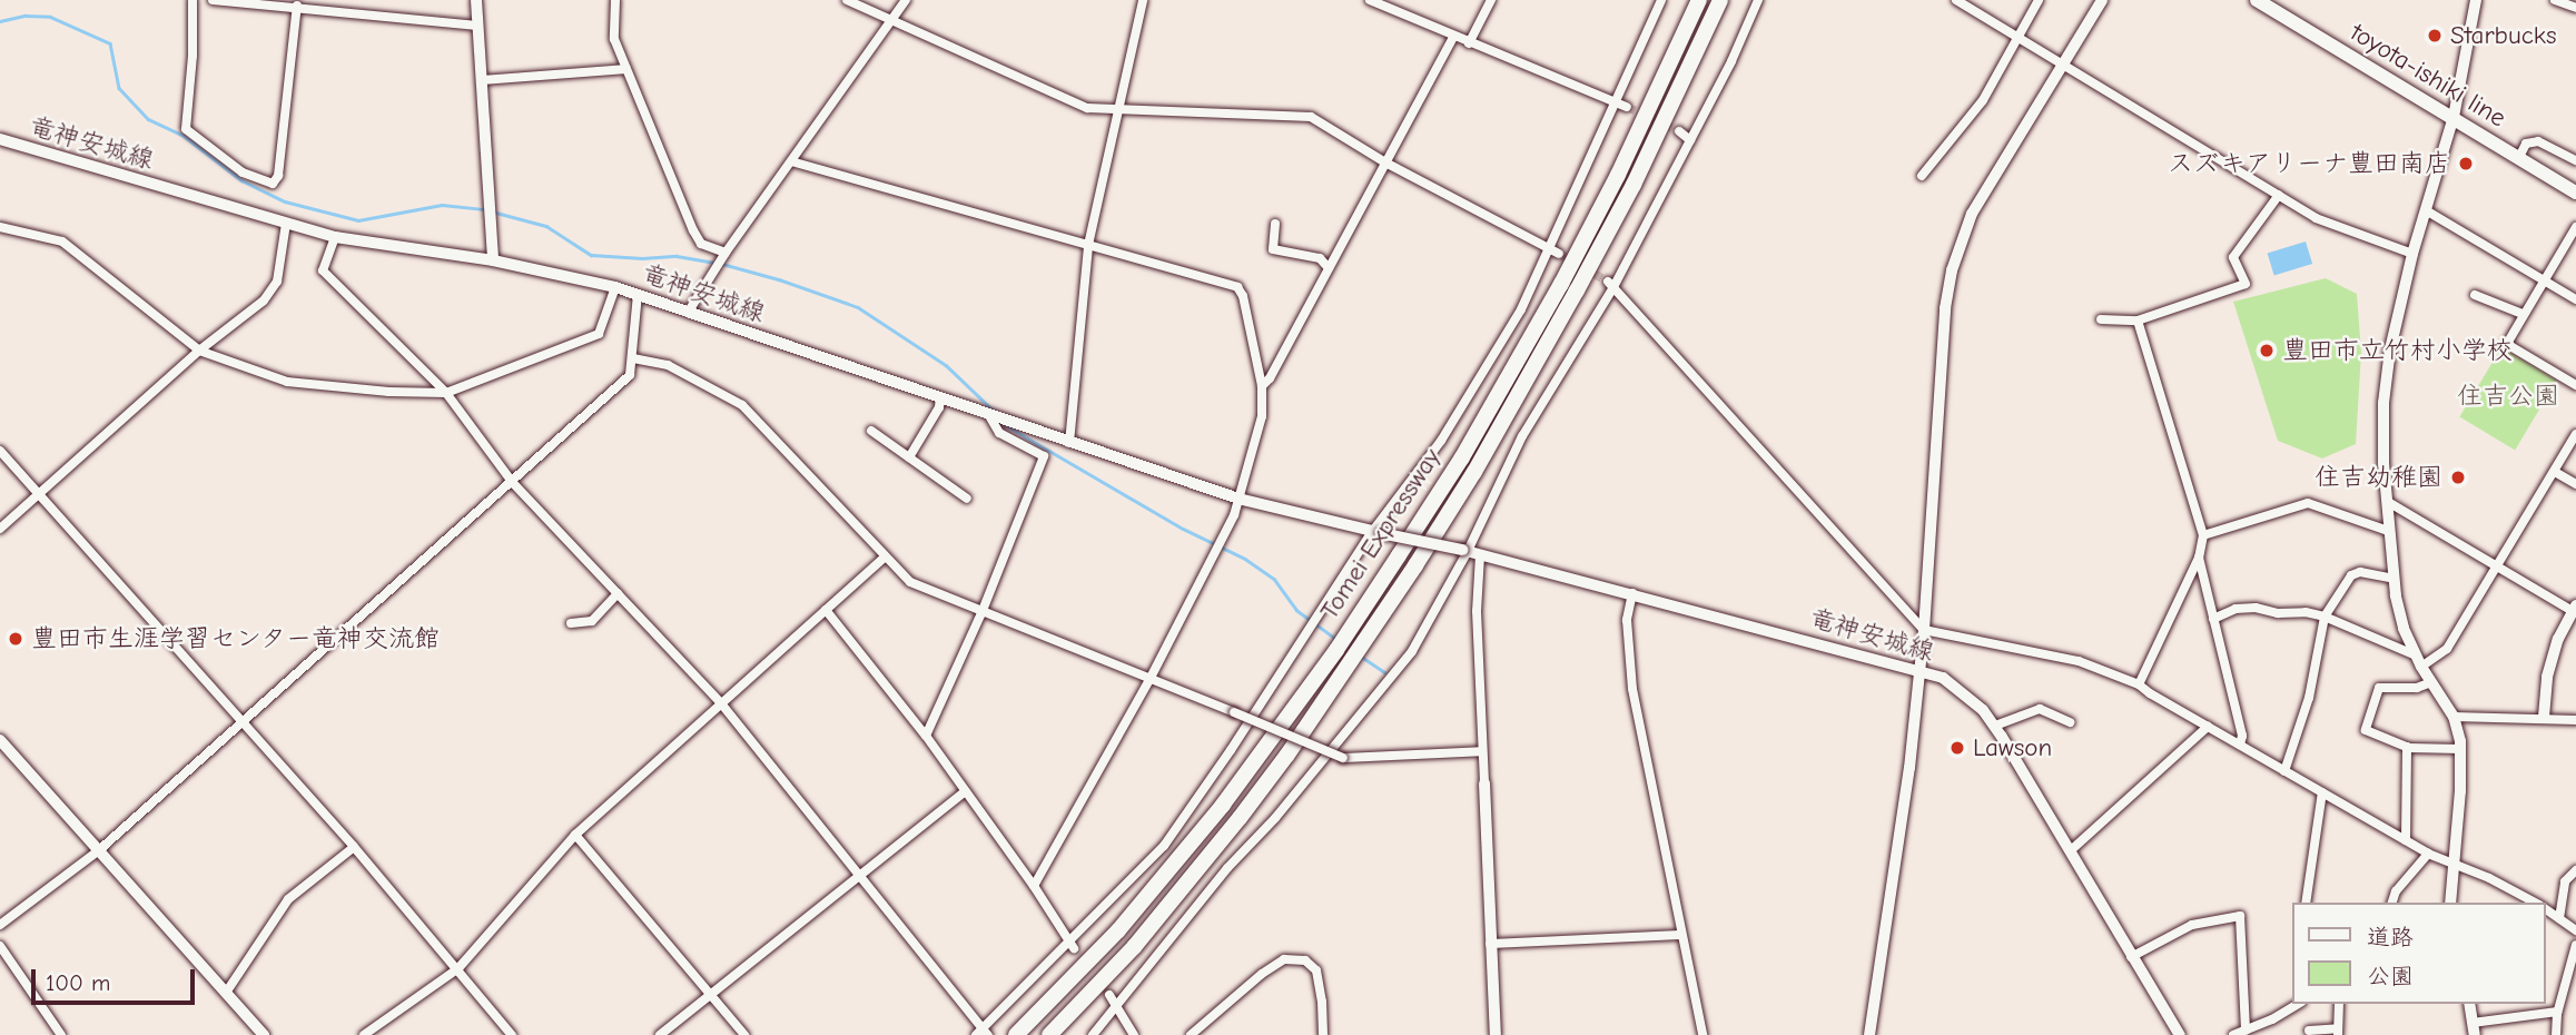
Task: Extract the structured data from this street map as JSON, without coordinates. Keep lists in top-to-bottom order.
{
  "streets": {
    "highway": ["Tomei Expressway"],
    "main road": ["toyota-ishiki line"],
    "street": ["竜神安城線"]
  },
  "parks": ["住吉公園"],
  "places": [
    "Starbucks",
    "スズキアリーナ豊田南店",
    "豊田市立竹村小学校",
    "住吉幼稚園",
    "豊田市生涯学習センター竜神交流館",
    "Lawson"
  ],
  "legend": ["道路", "公園"],
  "scale_bar": "100 m"
}
